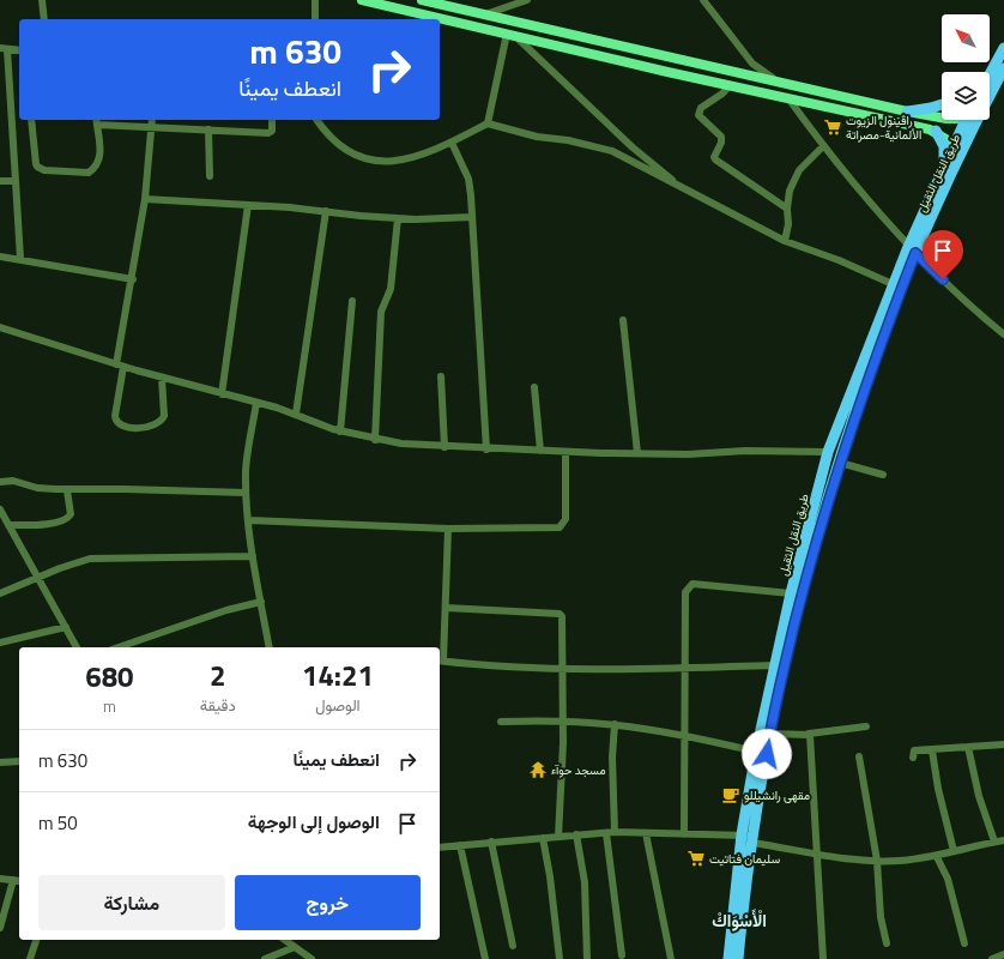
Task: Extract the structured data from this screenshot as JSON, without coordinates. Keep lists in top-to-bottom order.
{
  "streets": {
    "highway": ["طريق النقل الثقيل"]
  },
  "districts": ["الْأَسْوَاكْ"],
  "places": {
    "supermarket": ["راڤينول الزيوت الألمانية-مصراتة", "سليمان فتاتيت"],
    "temple": ["مسجد حوآء"],
    "cafe": ["مقهى رانشيللو"]
  },
  "north": "top left",
  "page": {
    "turn": ["630 m", "انعطف يمينًا"],
    "eta": [
      "14:21",
      "الوصول",
      "2",
      "دقيقة",
      "680",
      "m"
    ],
    "list": [
      {
        "name": "انعطف يمينًا",
        "value": "630 m"
      },
      {
        "name": "الوصول إلى الوجهة",
        "value": "50 m"
      }
    ],
    "buttons": ["خروج", "مشاركة"]
  }
}
